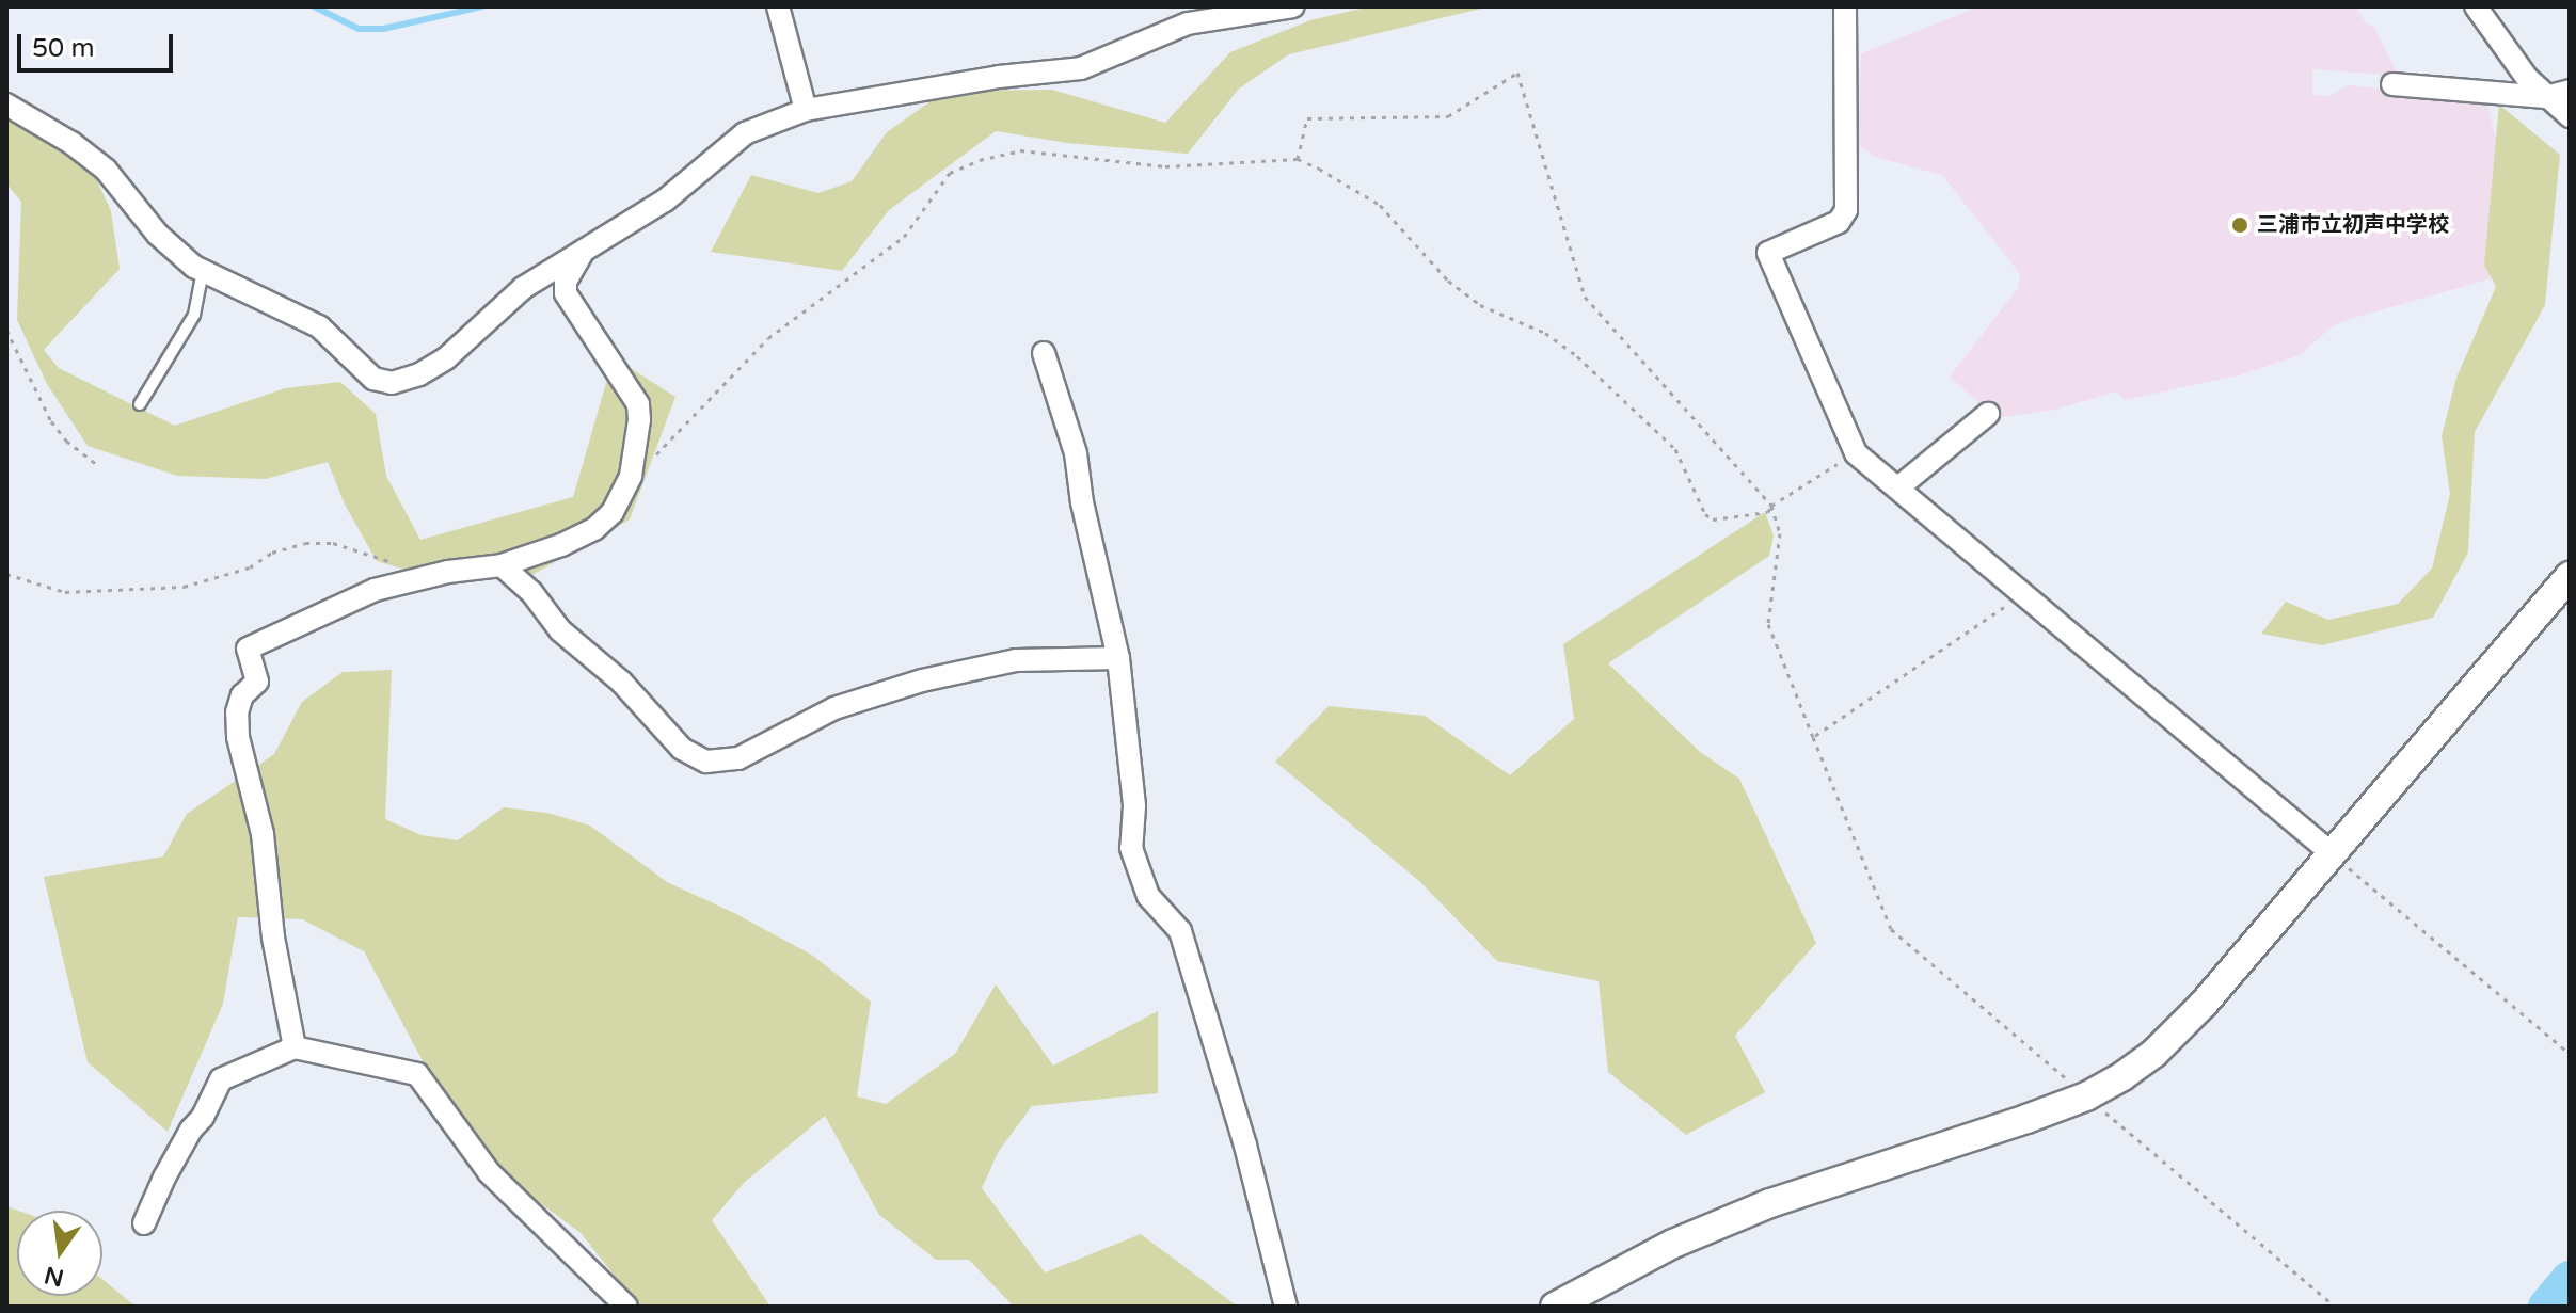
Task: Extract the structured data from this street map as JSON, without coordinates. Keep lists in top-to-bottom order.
{
  "places": ["三浦市立初声中学校"],
  "scale_bar": "50 m",
  "north": "bottom"
}
